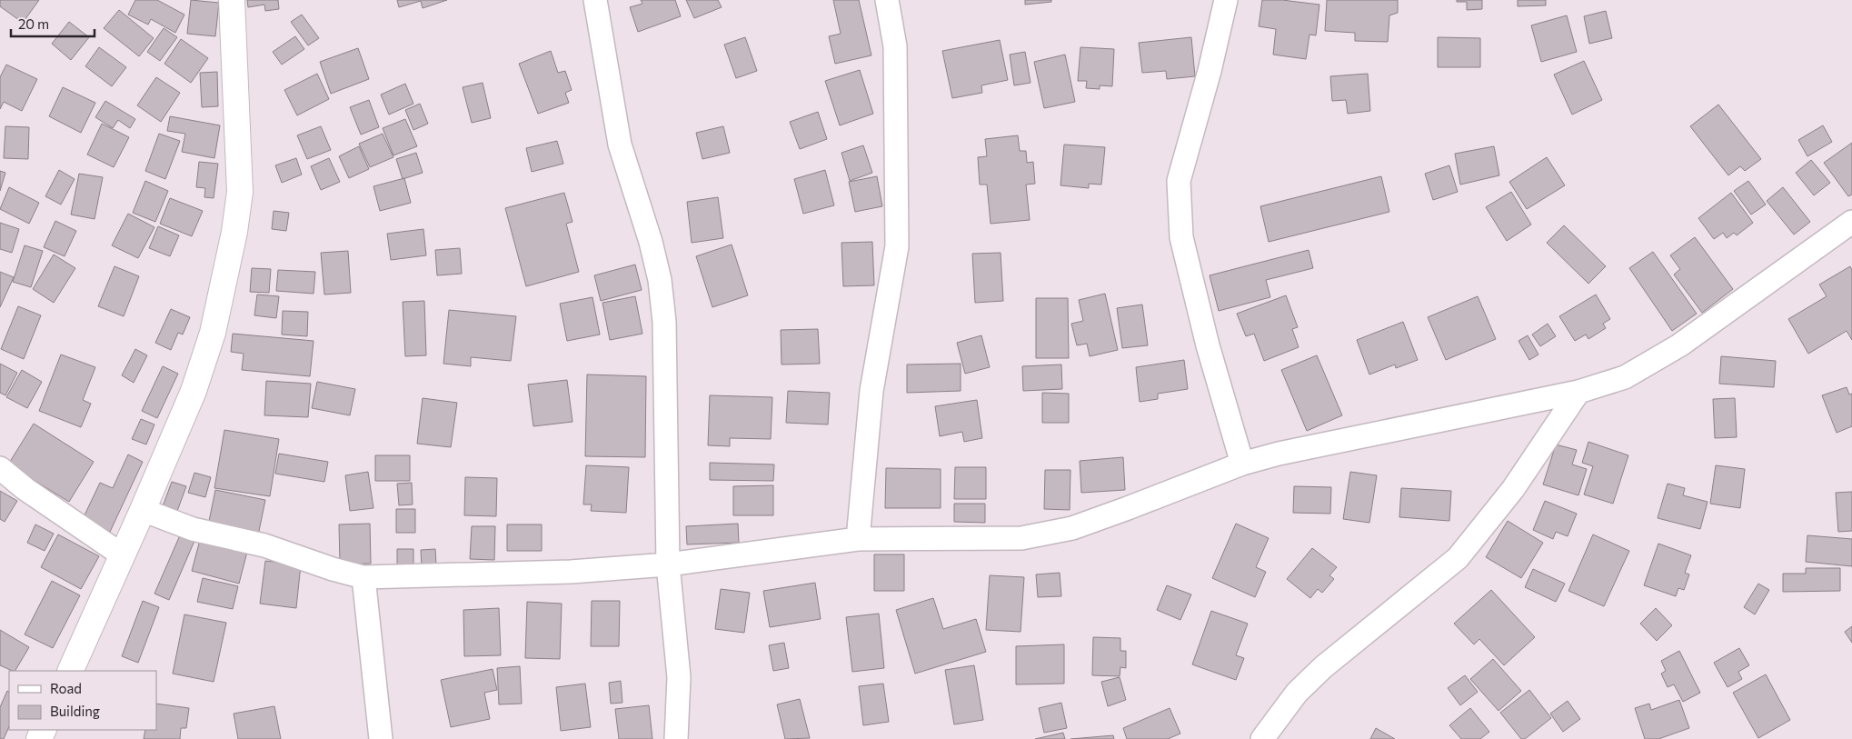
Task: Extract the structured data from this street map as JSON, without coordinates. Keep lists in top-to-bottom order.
{
  "legend": ["Road", "Building"],
  "scale_bar": "20 m"
}
